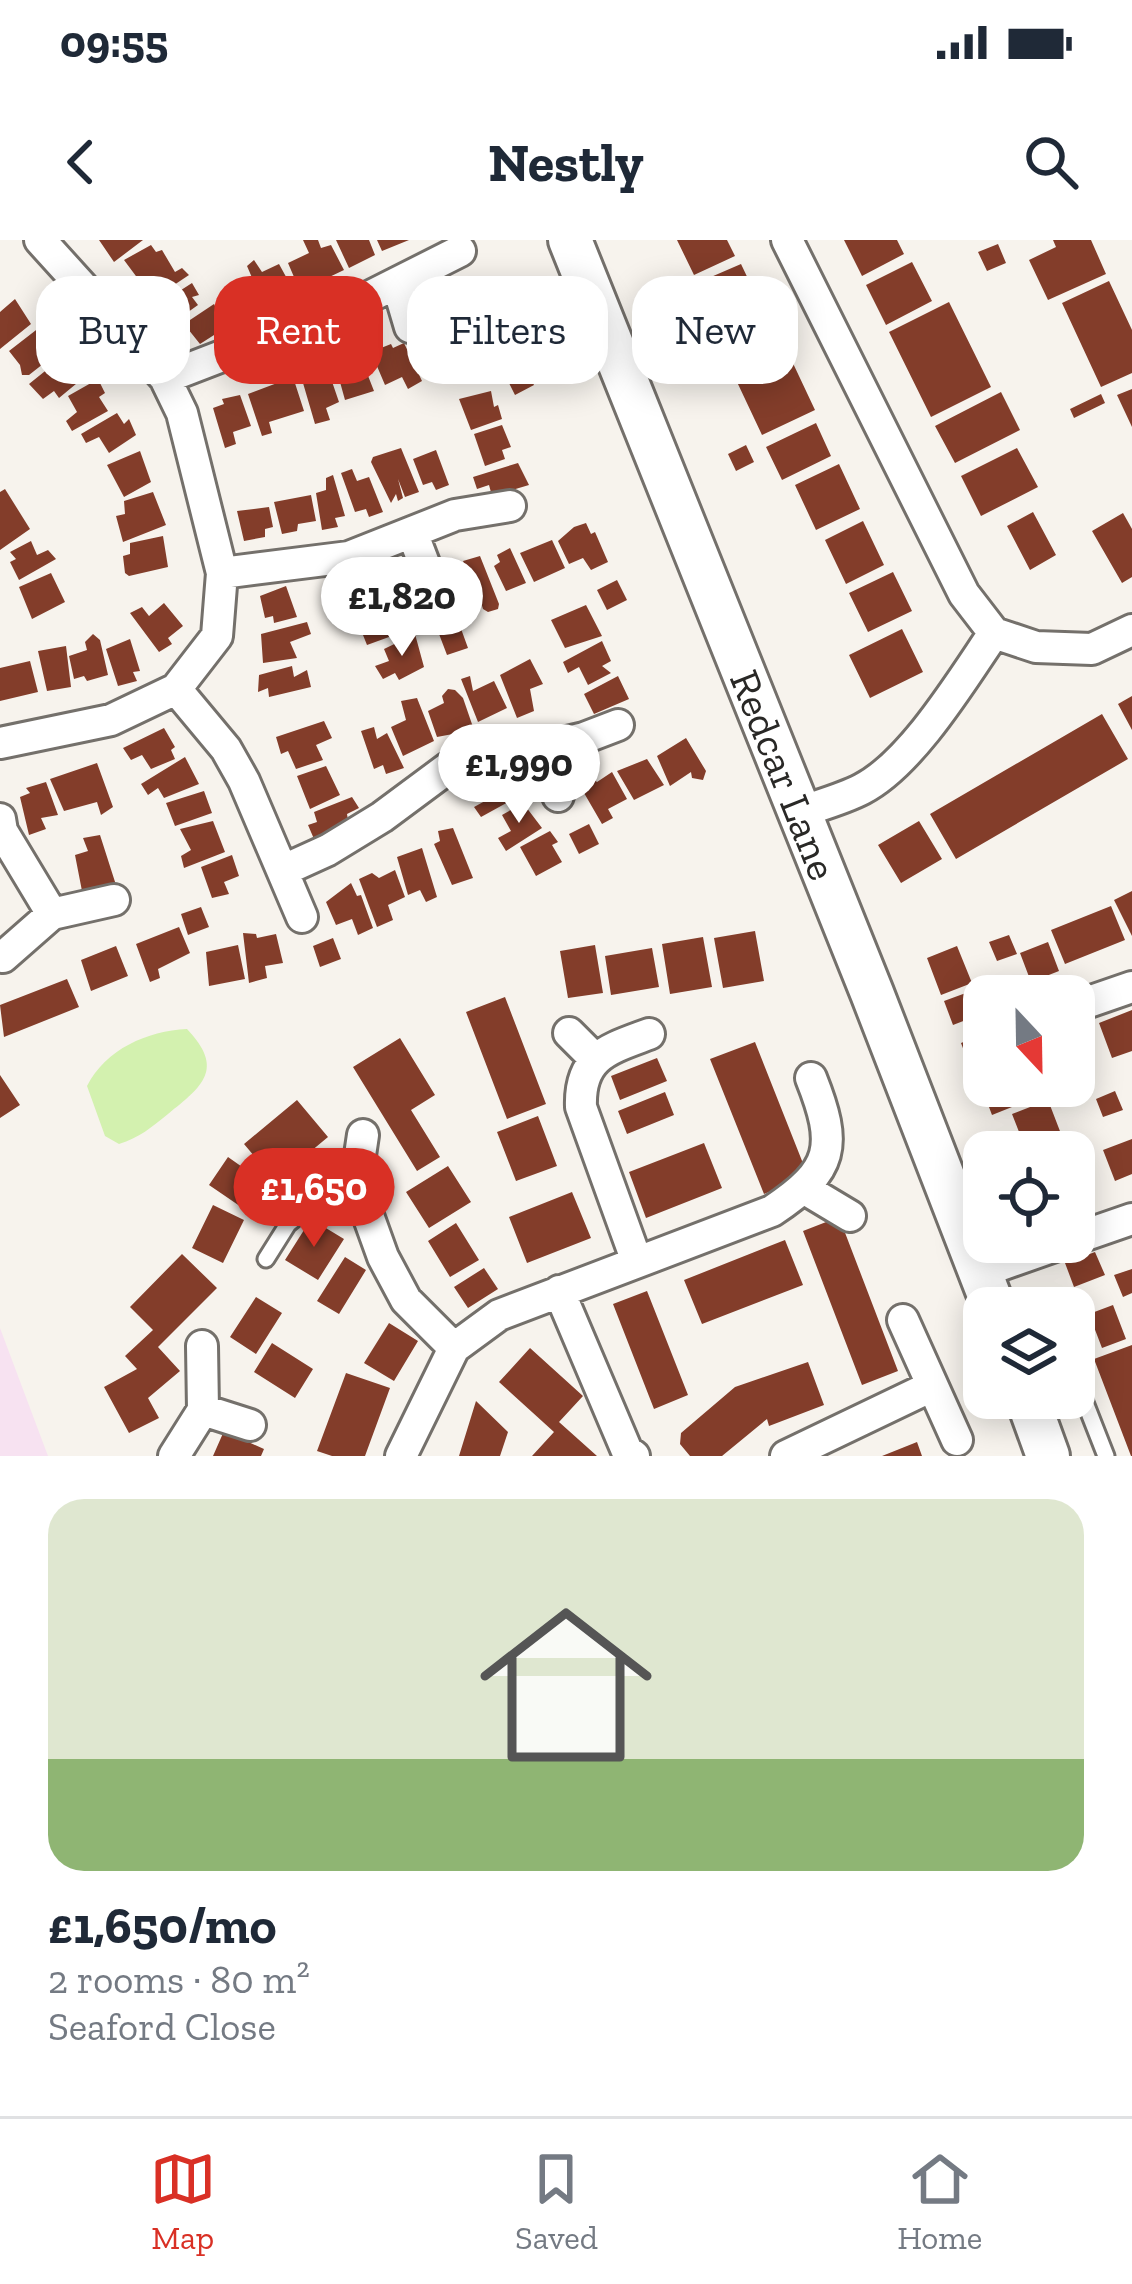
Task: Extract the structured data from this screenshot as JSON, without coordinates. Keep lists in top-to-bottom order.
{
  "streets": {
    "main road": ["Redcar Lane"]
  },
  "north": "bottom",
  "page": {
    "status": "09:55",
    "header": "Nestly",
    "chip": [
      "Buy",
      "Rent",
      "Filters",
      "New"
    ],
    "price": ["£1,820", "£1,990", "£1,650"],
    "list": [
      {
        "name": "£1,650/mo",
        "note": "2 rooms · 80 m² · Seaford Close"
      }
    ],
    "tabs": ["Map", "Saved", "Home"]
  }
}
